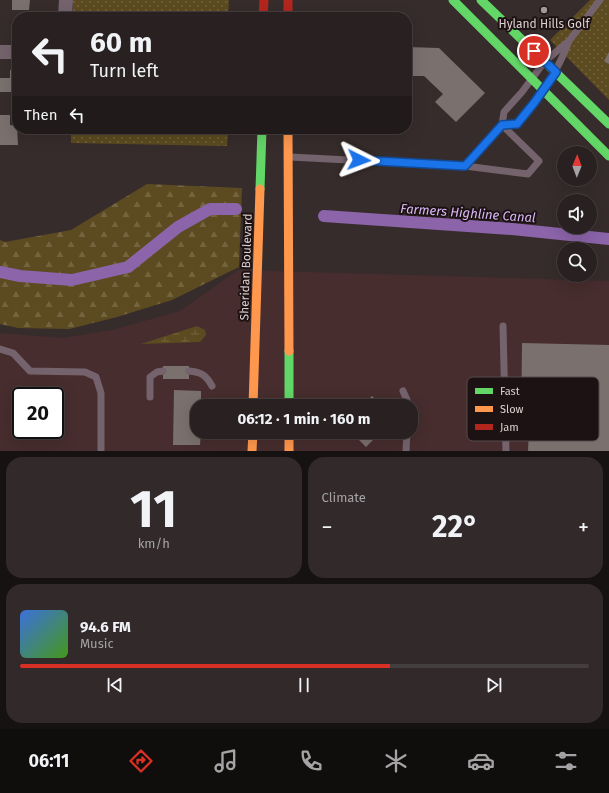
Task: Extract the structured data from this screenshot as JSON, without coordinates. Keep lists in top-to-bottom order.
{
  "streets": {
    "main road": ["Sheridan Boulevard"]
  },
  "water": ["Farmers Highline Canal"],
  "places": ["Hyland Hills Golf"],
  "legend": ["Fast", "Slow", "Jam"],
  "north": "top",
  "page": {
    "turn": ["60 m", "Turn left"],
    "then": "Then",
    "limit": "20",
    "trip": "06:12 · 1 min · 160 m",
    "tile": [
      ["11", "km/h"],
      "Climate"
    ],
    "heat": ["−", "22°", "+"],
    "song": ["94.6 FM", "Music"],
    "tabs": "06:11"
  }
}
